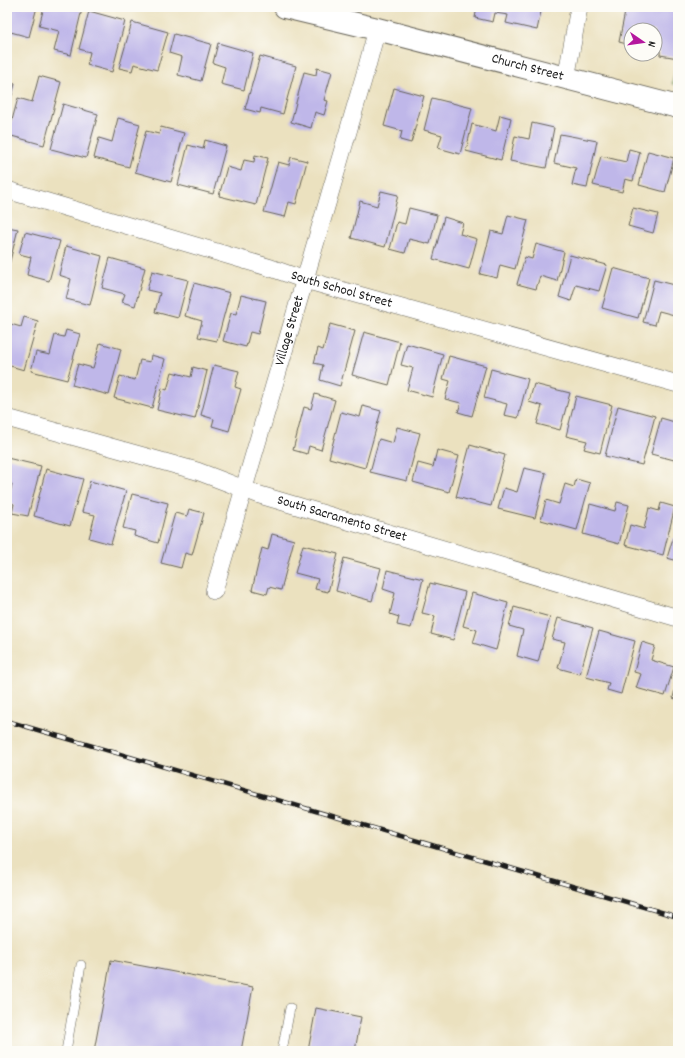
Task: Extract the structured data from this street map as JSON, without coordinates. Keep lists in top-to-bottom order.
{
  "streets": {
    "street": [
      "Church Street",
      "South School Street",
      "Village Street",
      "South Sacramento Street"
    ]
  },
  "crossings": [
    ["Church Street", "Village Street"],
    ["South School Street", "Village Street"],
    ["Village Street", "South Sacramento Street"]
  ],
  "north": "right"
}
